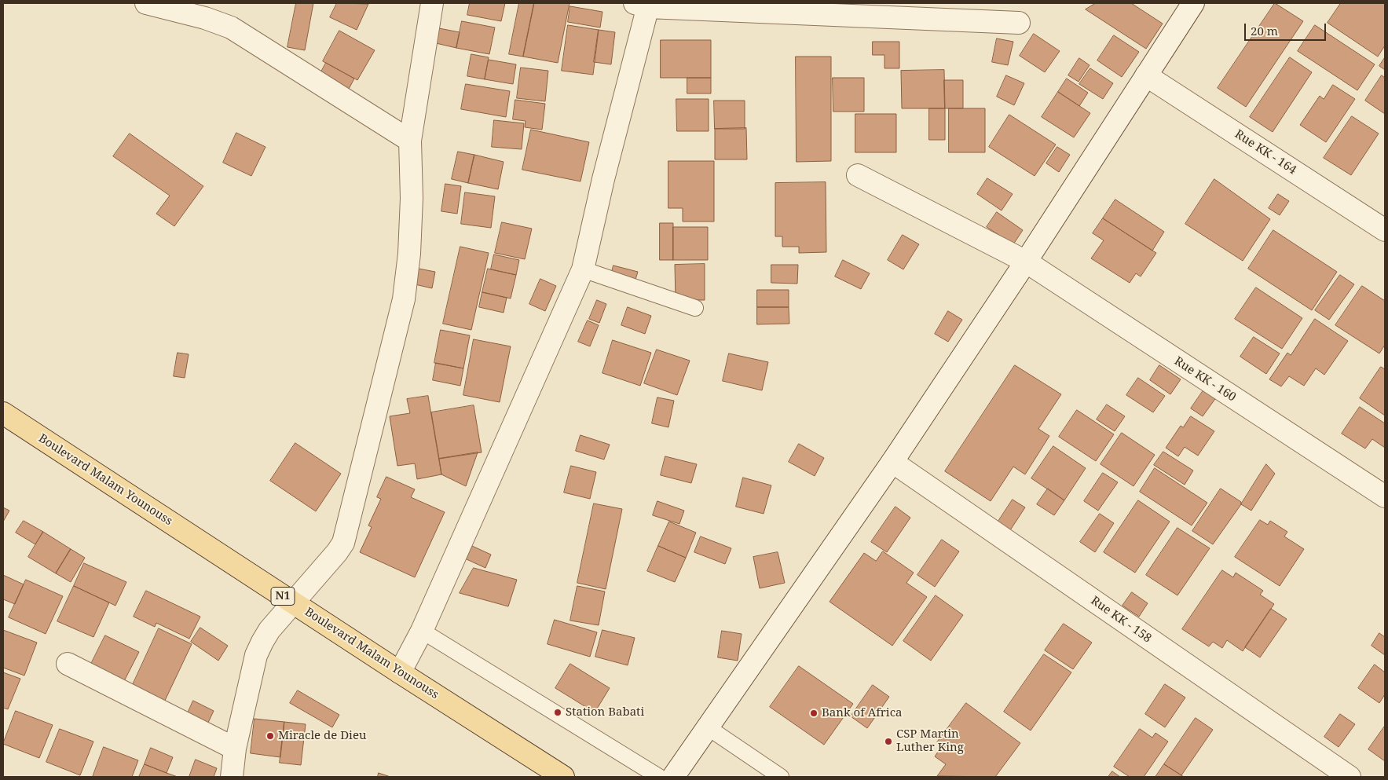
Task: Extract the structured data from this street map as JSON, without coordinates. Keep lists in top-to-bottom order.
{
  "streets": {
    "main road": ["Boulevard Malam Younouss", "N1"],
    "street": ["Rue KK - 164", "Rue KK - 160", "Rue KK - 158"]
  },
  "places": [
    "Station Babati",
    "Bank of Africa",
    "Miracle de Dieu",
    "CSP Martin Luther King"
  ],
  "scale_bar": "20 m"
}
